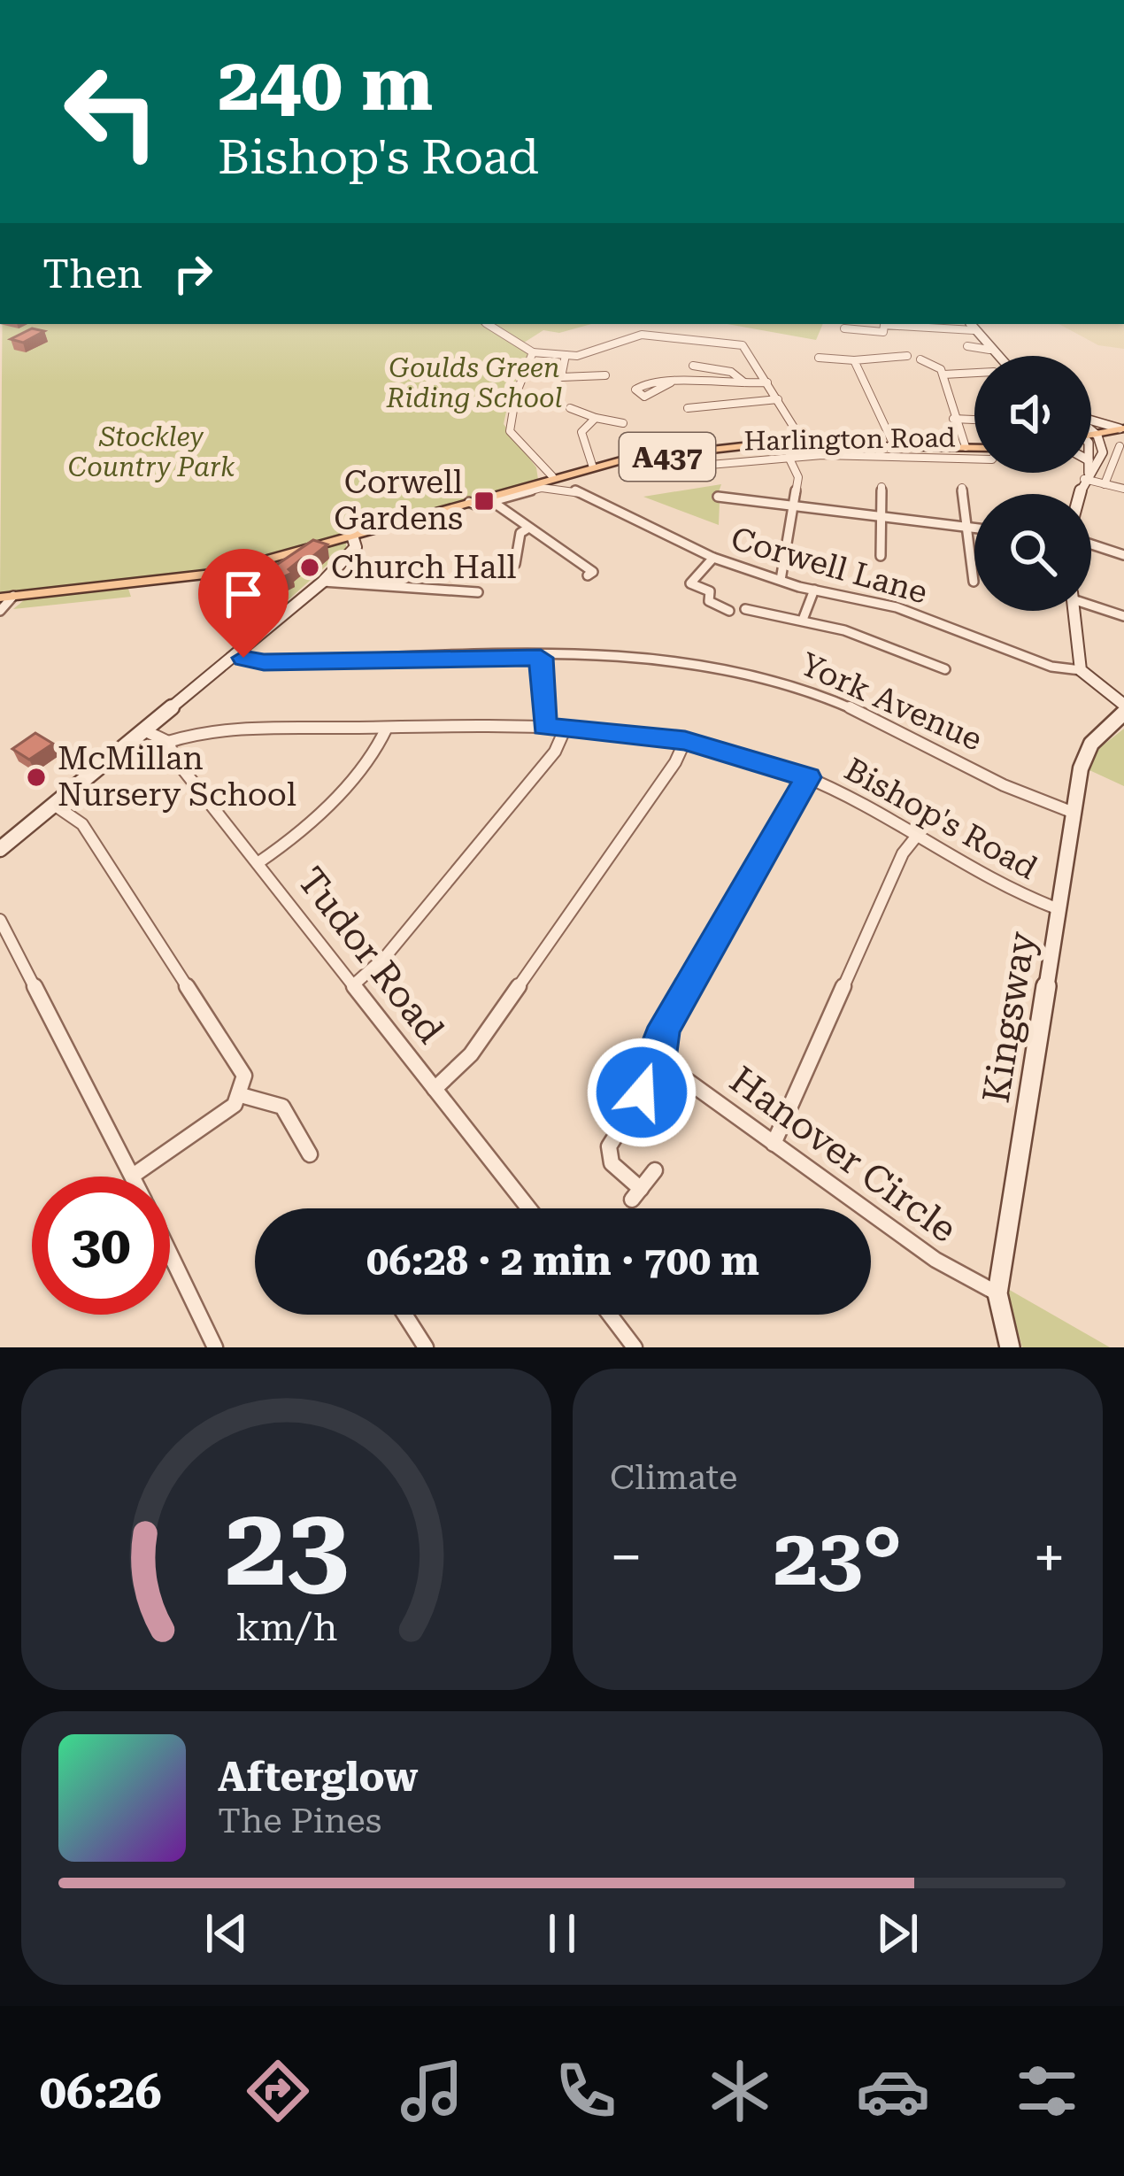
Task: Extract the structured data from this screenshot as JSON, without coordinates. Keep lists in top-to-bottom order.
{
  "streets": {
    "main road": ["Harlington Road", "A437"],
    "street": [
      "Corwell Lane",
      "York Avenue",
      "Bishop's Road",
      "Tudor Road",
      "Kingsway",
      "Hanover Circle"
    ]
  },
  "crossings": [
    ["Harlington Road", "A437"],
    ["York Avenue", "Kingsway"],
    ["Bishop's Road", "Tudor Road"],
    ["Bishop's Road", "Kingsway"],
    ["Kingsway", "Hanover Circle"]
  ],
  "parks": ["Goulds Green Riding School", "Stockley Country Park"],
  "places": {
    "transit": ["Corwell Gardens"],
    "other": ["Church Hall", "McMillan Nursery School"]
  },
  "page": {
    "turn": ["240 m", "Bishop's Road"],
    "then": "Then",
    "limit": "30",
    "trip": "06:28 · 2 min · 700 m",
    "tile": "Climate",
    "heat": ["−", "23°", "+"],
    "song": ["Afterglow", "The Pines"],
    "tabs": "06:26",
    "gauge": ["23", "km/h"]
  }
}
